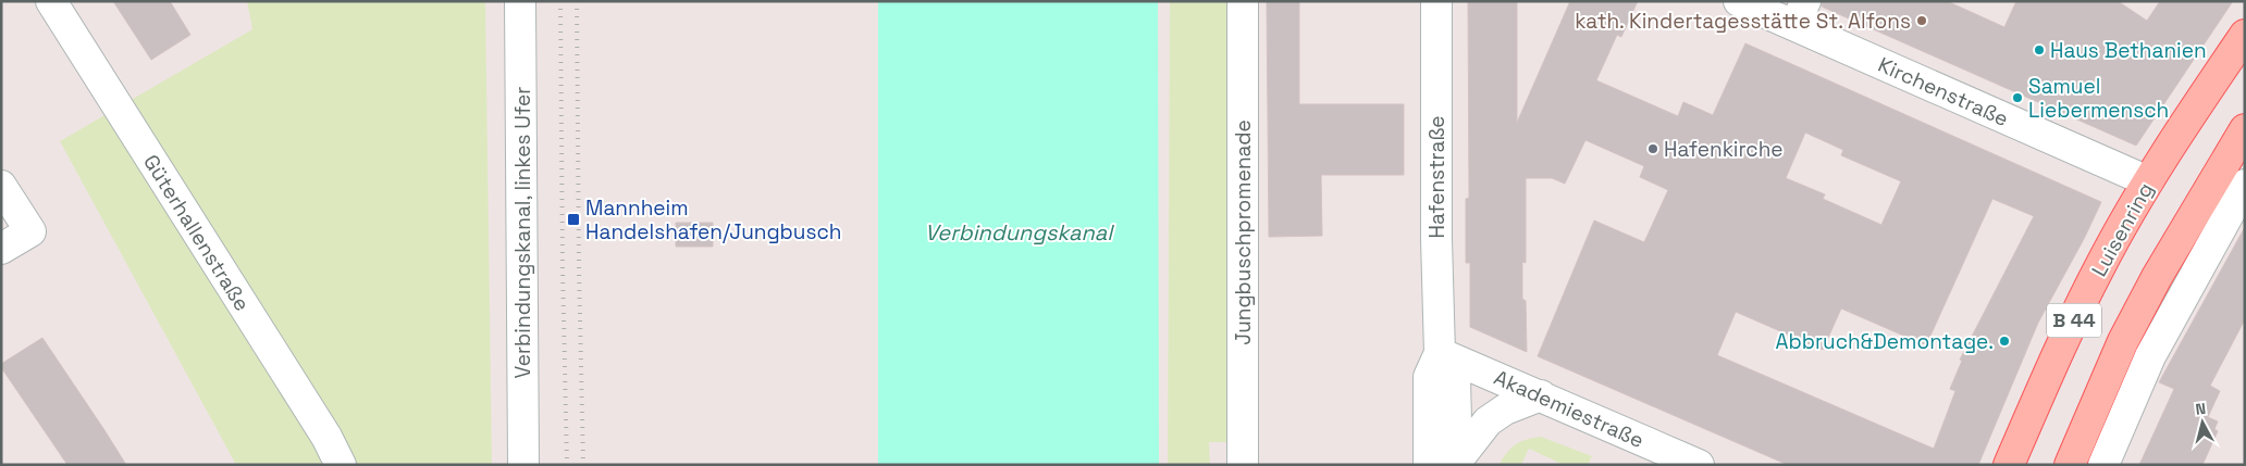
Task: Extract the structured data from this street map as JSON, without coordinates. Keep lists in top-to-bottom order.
{
  "streets": {
    "main road": ["Luisenring", "B 44"],
    "street": [
      "Kirchenstraße",
      "Hafenstraße",
      "Güterhallenstraße",
      "Verbindungskanal, linkes Ufer",
      "Jungbuschpromenade",
      "Akademiestraße"
    ]
  },
  "crossings": [
    ["Kirchenstraße", "Luisenring"],
    ["Hafenstraße", "Akademiestraße"]
  ],
  "water": ["Verbindungskanal"],
  "places": {
    "other": [
      "kath. Kindertagesstätte St. Alfons",
      "Haus Bethanien",
      "Samuel Liebermensch",
      "Hafenkirche",
      "Abbruch&Demontage."
    ],
    "transit": ["Mannheim Handelshafen/Jungbusch"]
  },
  "north": "top"
}
